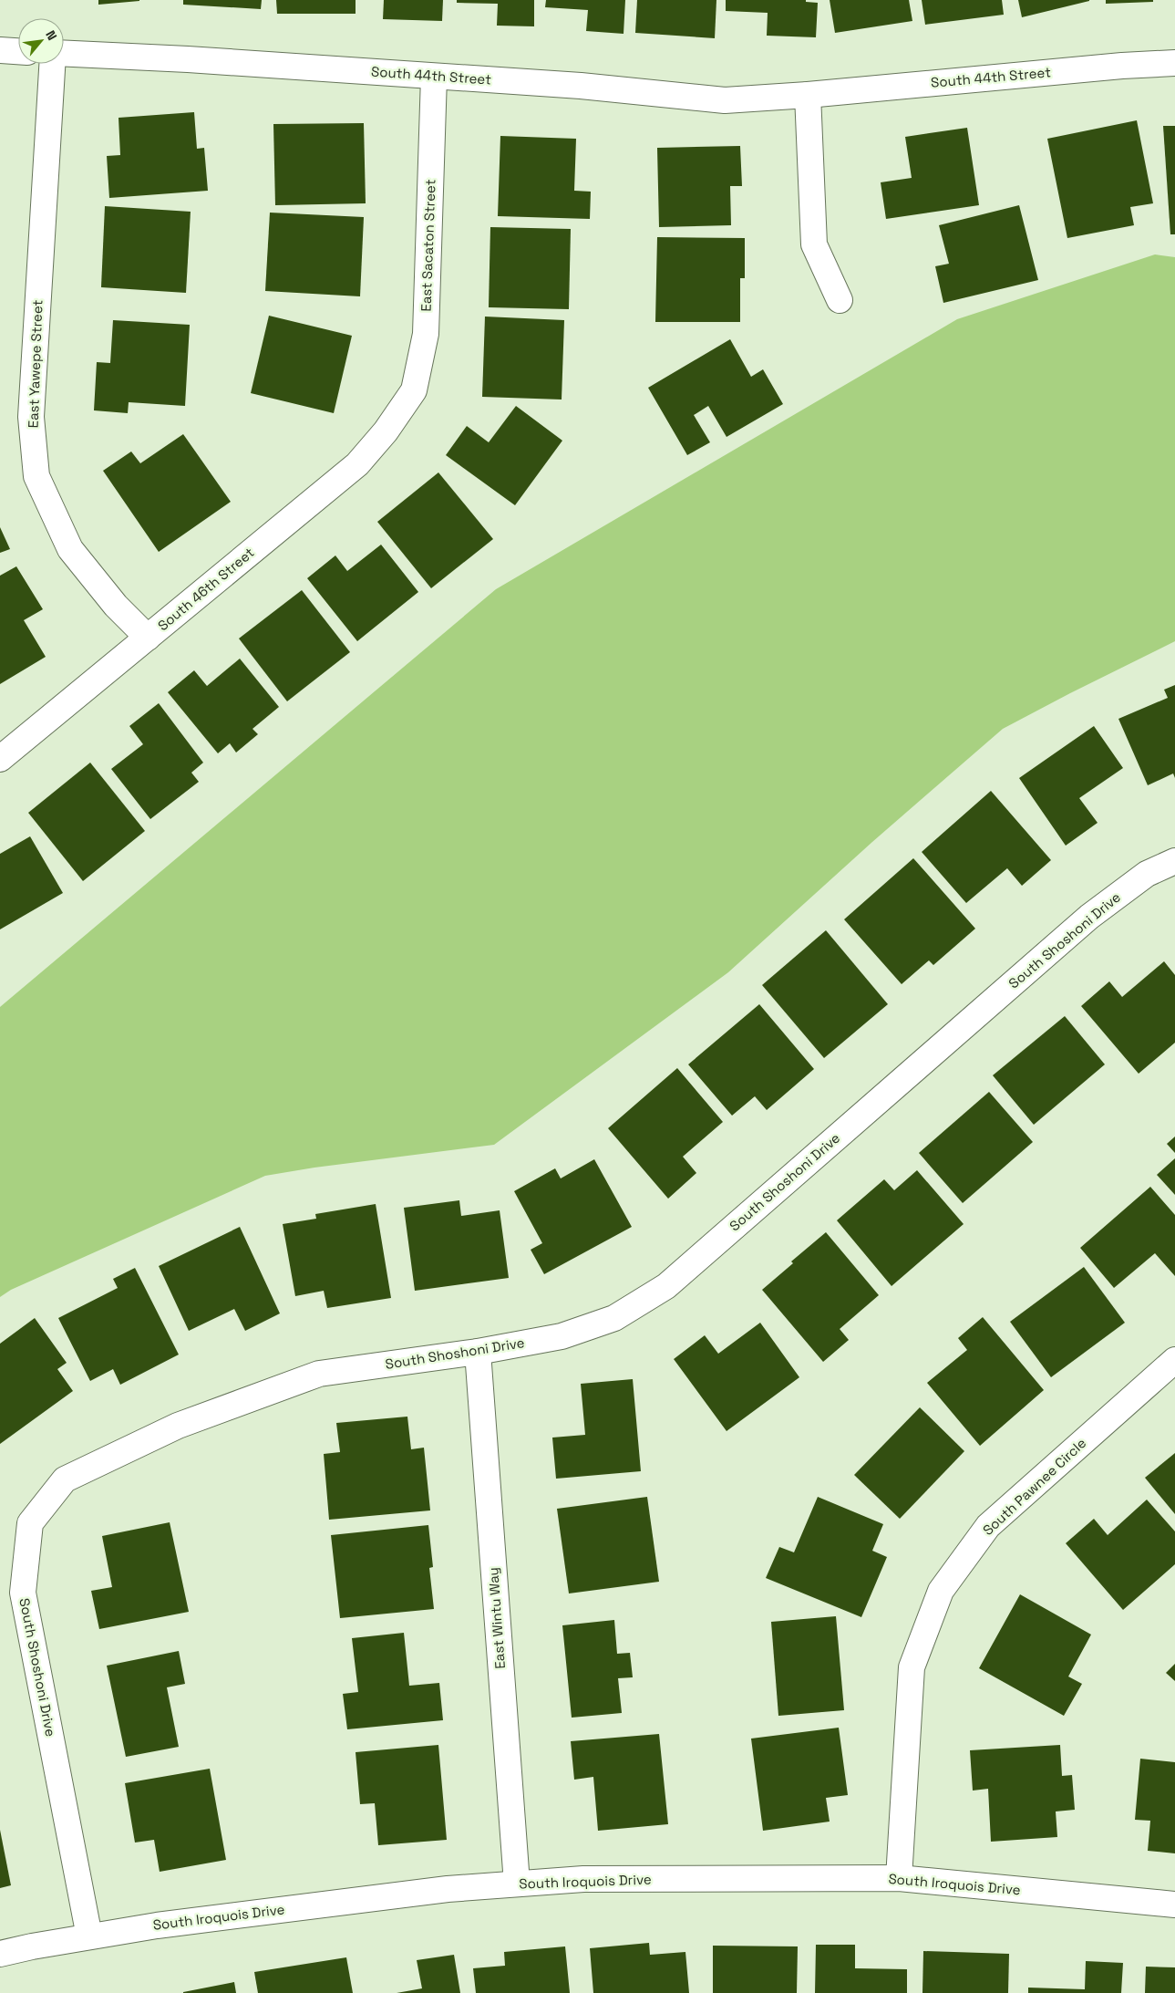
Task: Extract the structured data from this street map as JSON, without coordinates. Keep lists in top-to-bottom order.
{
  "streets": {
    "street": [
      "South 44th Street",
      "East Sacaton Street",
      "East Yawepe Street",
      "South 46th Street",
      "South Shoshoni Drive",
      "South Pawnee Circle",
      "East Wintu Way",
      "South Iroquois Drive"
    ]
  },
  "crossings": [
    ["South 44th Street", "East Sacaton Street"],
    ["East Sacaton Street", "South 46th Street"],
    ["East Yawepe Street", "South 46th Street"],
    ["South Shoshoni Drive", "East Wintu Way"],
    ["South Shoshoni Drive", "South Iroquois Drive"],
    ["South Pawnee Circle", "South Iroquois Drive"],
    ["East Wintu Way", "South Iroquois Drive"]
  ],
  "north": "top right"
}
